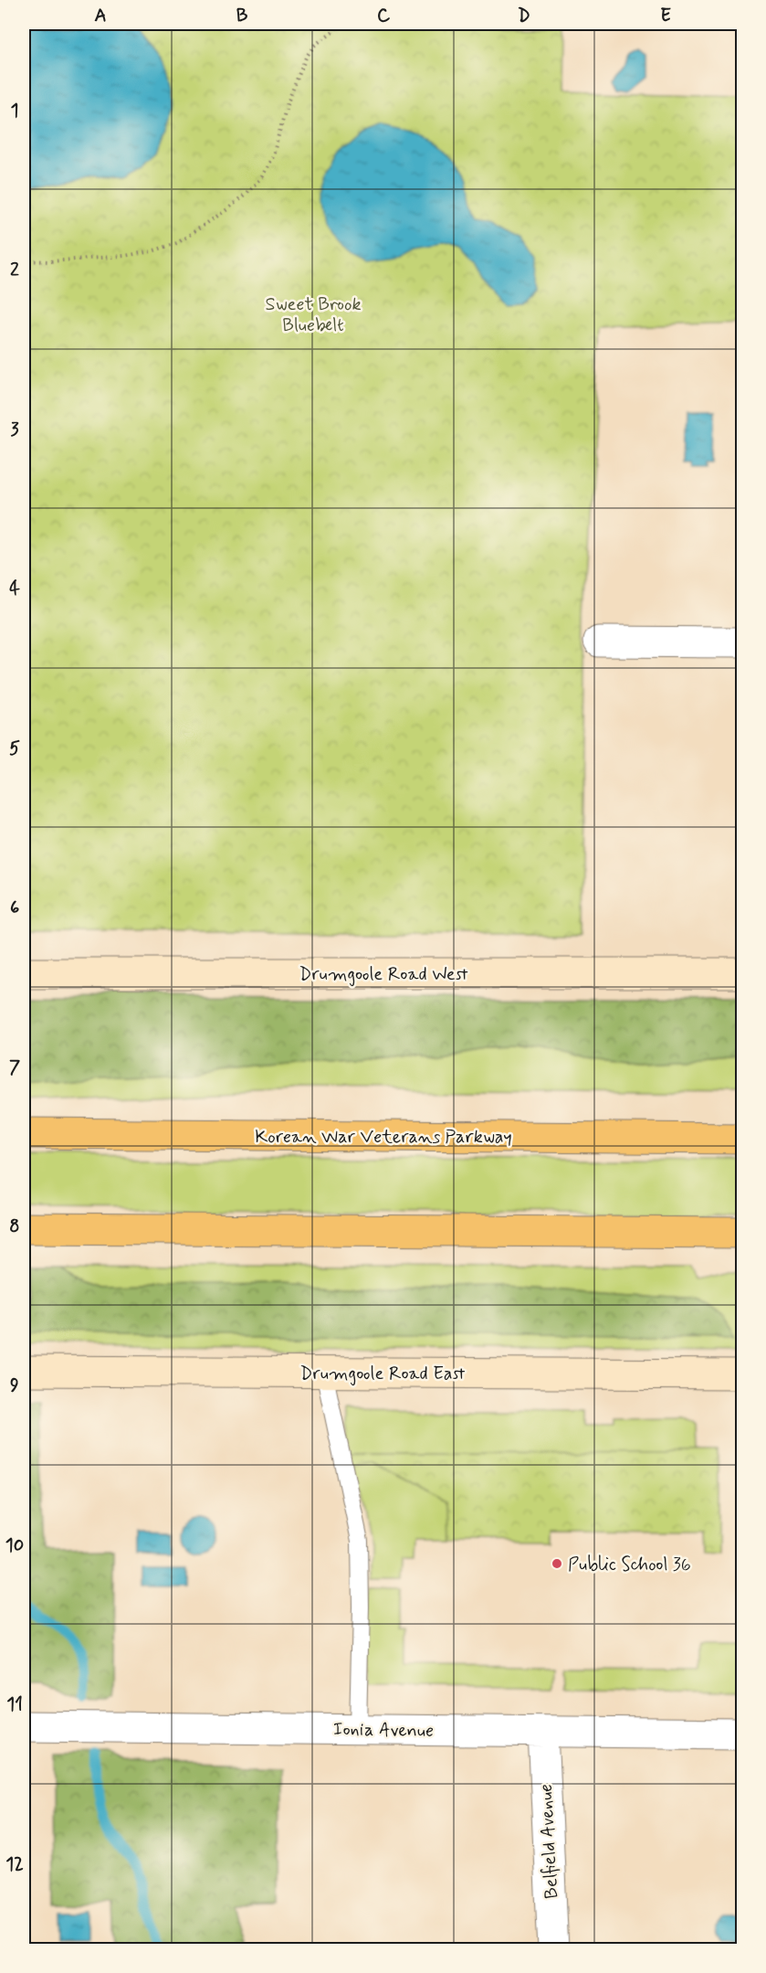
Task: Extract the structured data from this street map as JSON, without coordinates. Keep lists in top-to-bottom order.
{
  "streets": {
    "highway": ["Korean War Veterans Parkway"],
    "main road": ["Drumgoole Road West", "Drumgoole Road East"],
    "street": ["Ionia Avenue", "Belfield Avenue"]
  },
  "crossings": [
    ["Ionia Avenue", "Belfield Avenue"]
  ],
  "parks": ["Sweet Brook Bluebelt"],
  "places": ["Public School 36"],
  "grid": {
    "columns": [
      "A",
      "B",
      "C",
      "D",
      "E"
    ],
    "rows": [
      "1",
      "2",
      "3",
      "4",
      "5",
      "6",
      "7",
      "8",
      "9",
      "10",
      "11",
      "12"
    ]
  }
}
